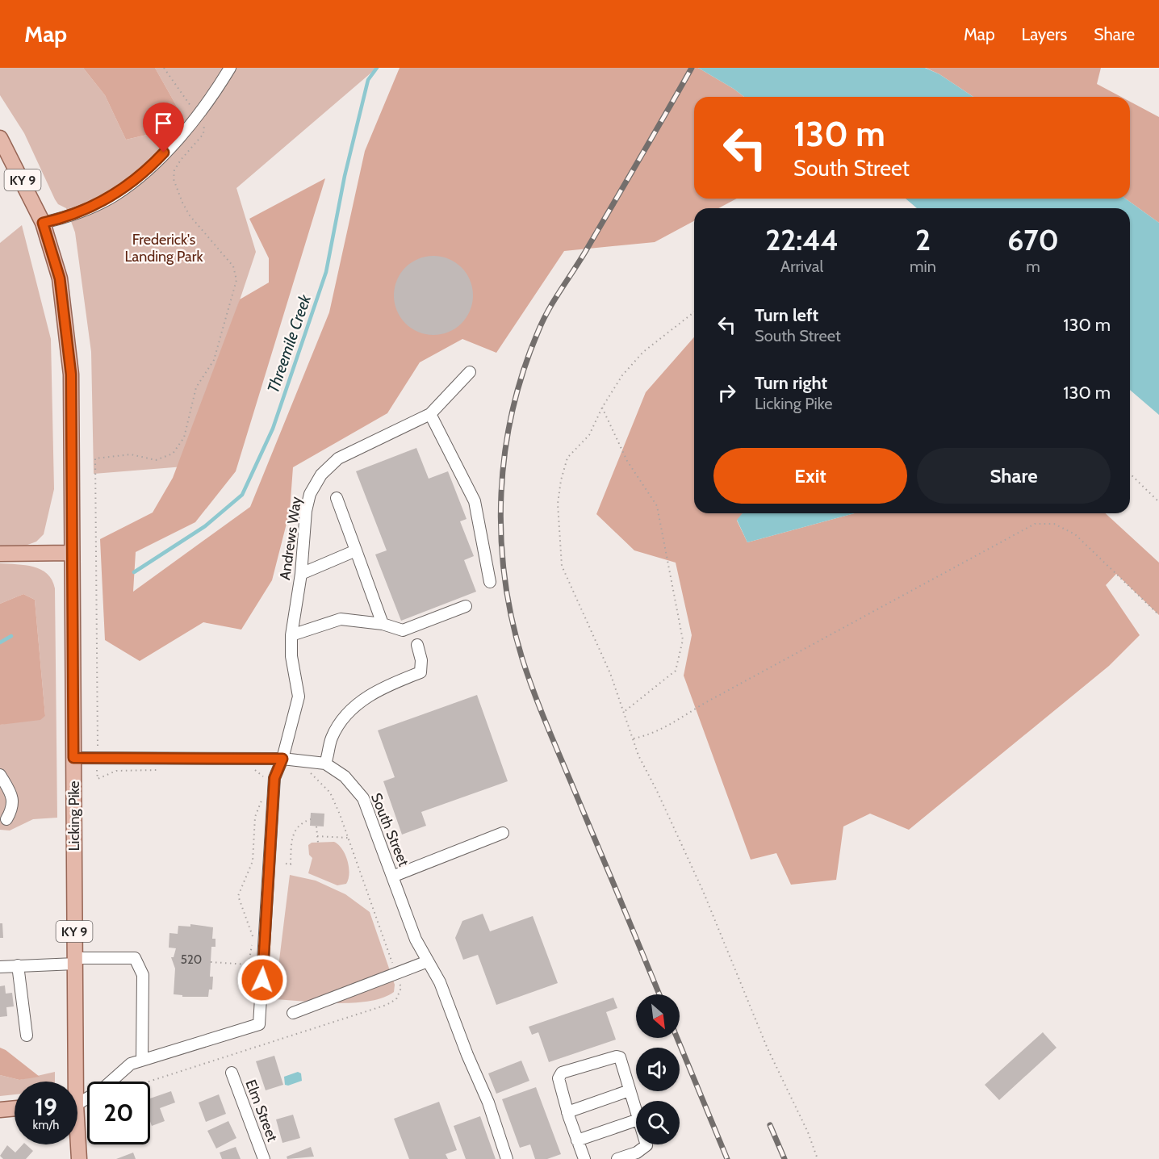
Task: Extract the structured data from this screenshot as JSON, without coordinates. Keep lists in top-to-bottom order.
{
  "streets": {
    "main road": ["KY 9", "Licking Pike"],
    "street": ["Andrews Way", "South Street", "Elm Street"]
  },
  "crossings": [
    ["Andrews Way", "South Street"],
    ["Licking Pike", "South Street"]
  ],
  "water": ["Threemile Creek"],
  "parks": ["Frederick's Landing Park"],
  "house_numbers": ["520"],
  "north": "bottom right",
  "page": {
    "header": "Map",
    "nav": ["Map", "Layers", "Share"],
    "turn": ["130 m", "South Street"],
    "eta": [
      "22:44",
      "Arrival",
      "2",
      "min",
      "670",
      "m"
    ],
    "list": [
      {
        "name": "Turn left",
        "note": "South Street",
        "value": "130 m"
      },
      {
        "name": "Turn right",
        "note": "Licking Pike",
        "value": "130 m"
      }
    ],
    "buttons": ["Exit", "Share"],
    "speed": "19 km/h",
    "limit": "20"
  }
}
